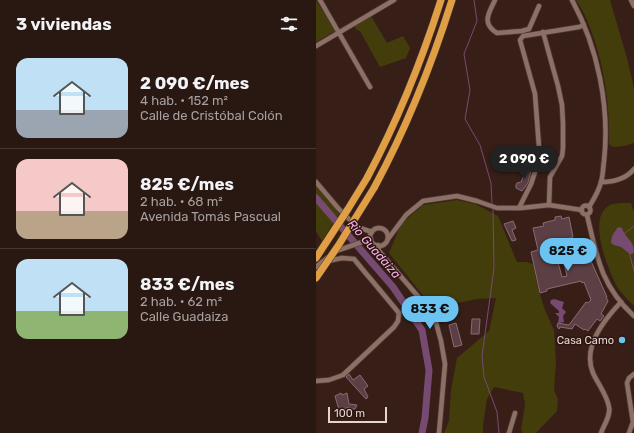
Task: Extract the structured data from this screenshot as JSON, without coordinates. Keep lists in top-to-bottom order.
{
  "water": ["Rio Guadaiza"],
  "places": ["Casa Camo"],
  "scale_bar": "100 m",
  "page": {
    "heading": "3 viviendas",
    "list": [
      {
        "name": "2 090 €/mes",
        "note": "4 hab. · 152 m² · Calle de Cristóbal Colón"
      },
      {
        "name": "825 €/mes",
        "note": "2 hab. · 68 m² · Avenida Tomás Pascual"
      },
      {
        "name": "833 €/mes",
        "note": "2 hab. · 62 m² · Calle Guadaiza"
      }
    ],
    "price": ["2 090 €", "825 €", "833 €"],
    "scale": "100 m"
  }
}
